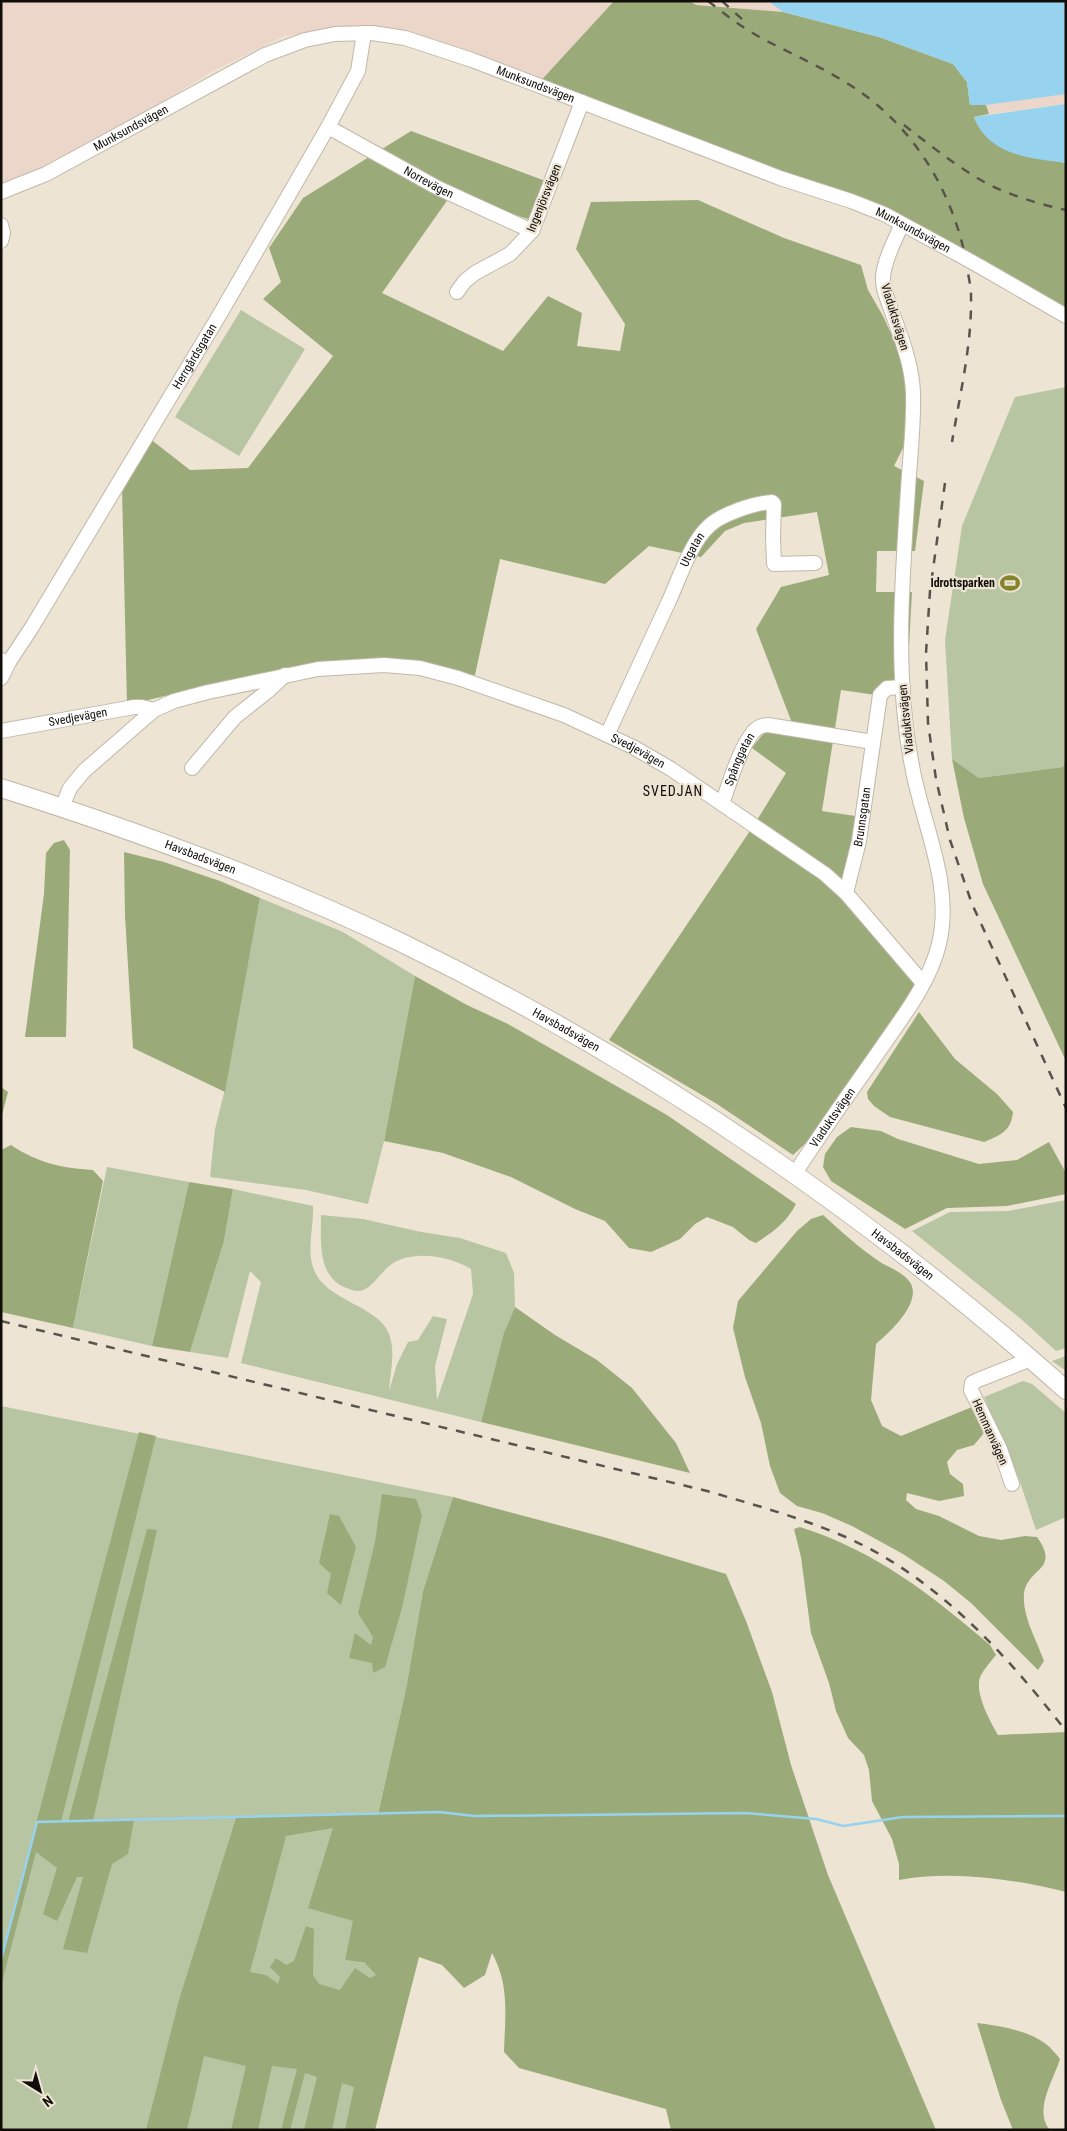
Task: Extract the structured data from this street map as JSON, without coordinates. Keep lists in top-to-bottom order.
{
  "streets": {
    "main road": ["Havsbadsvägen"],
    "street": [
      "Munksundsvägen",
      "Norrevägen",
      "Ingenjörsvägen",
      "Viaduktsvägen",
      "Herrgårdsgatan",
      "Utgatan",
      "Svedjevägen",
      "Spånggatan",
      "Brunnsgatan",
      "Hemmanvägen"
    ]
  },
  "crossings": [
    ["Munksundsvägen", "Ingenjörsvägen"],
    ["Munksundsvägen", "Viaduktsvägen"],
    ["Munksundsvägen", "Herrgårdsgatan"],
    ["Norrevägen", "Ingenjörsvägen"],
    ["Norrevägen", "Herrgårdsgatan"],
    ["Viaduktsvägen", "Svedjevägen"],
    ["Viaduktsvägen", "Brunnsgatan"],
    ["Viaduktsvägen", "Havsbadsvägen"],
    ["Utgatan", "Svedjevägen"],
    ["Svedjevägen", "Spånggatan"],
    ["Svedjevägen", "Brunnsgatan"],
    ["Svedjevägen", "Havsbadsvägen"],
    ["Spånggatan", "Brunnsgatan"],
    ["Havsbadsvägen", "Hemmanvägen"]
  ],
  "districts": ["SVEDJAN"],
  "places": {
    "sports": ["Idrottsparken"]
  },
  "north": "bottom right"
}
